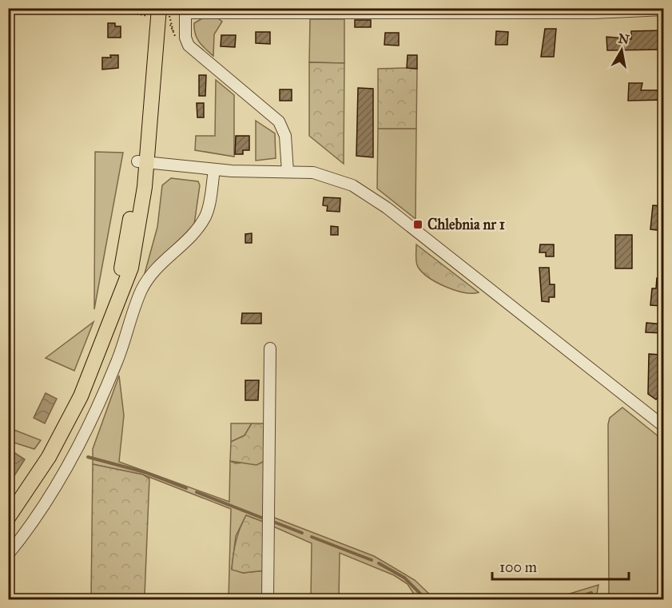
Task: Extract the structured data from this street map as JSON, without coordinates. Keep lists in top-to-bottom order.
{
  "places": {
    "transit": ["Chlebnia nr 1"]
  },
  "scale_bar": "100 m",
  "north": "top"
}
